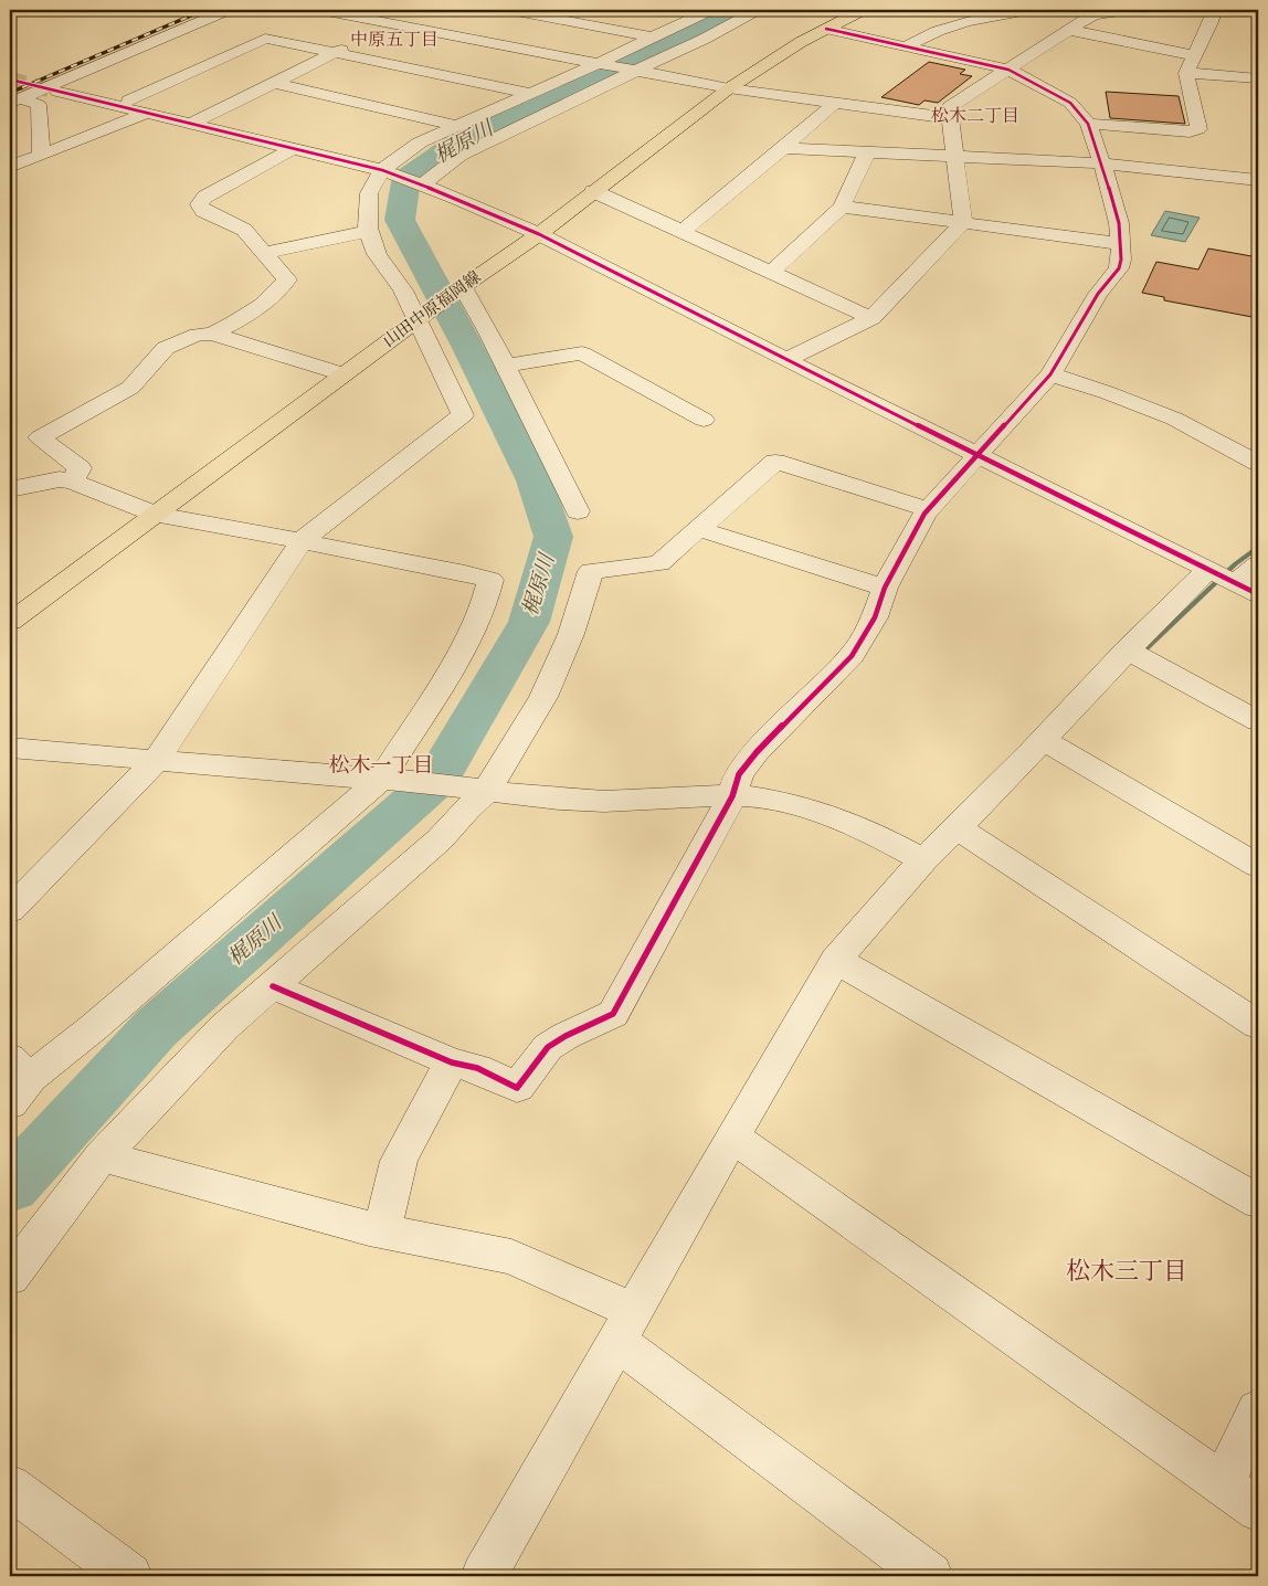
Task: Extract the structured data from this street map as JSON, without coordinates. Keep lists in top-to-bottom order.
{
  "streets": {
    "main road": ["山田中原福岡線"]
  },
  "districts": [
    "中原五丁目",
    "松木二丁目",
    "松木一丁目",
    "松木三丁目"
  ],
  "water": ["梶原川"]
}
